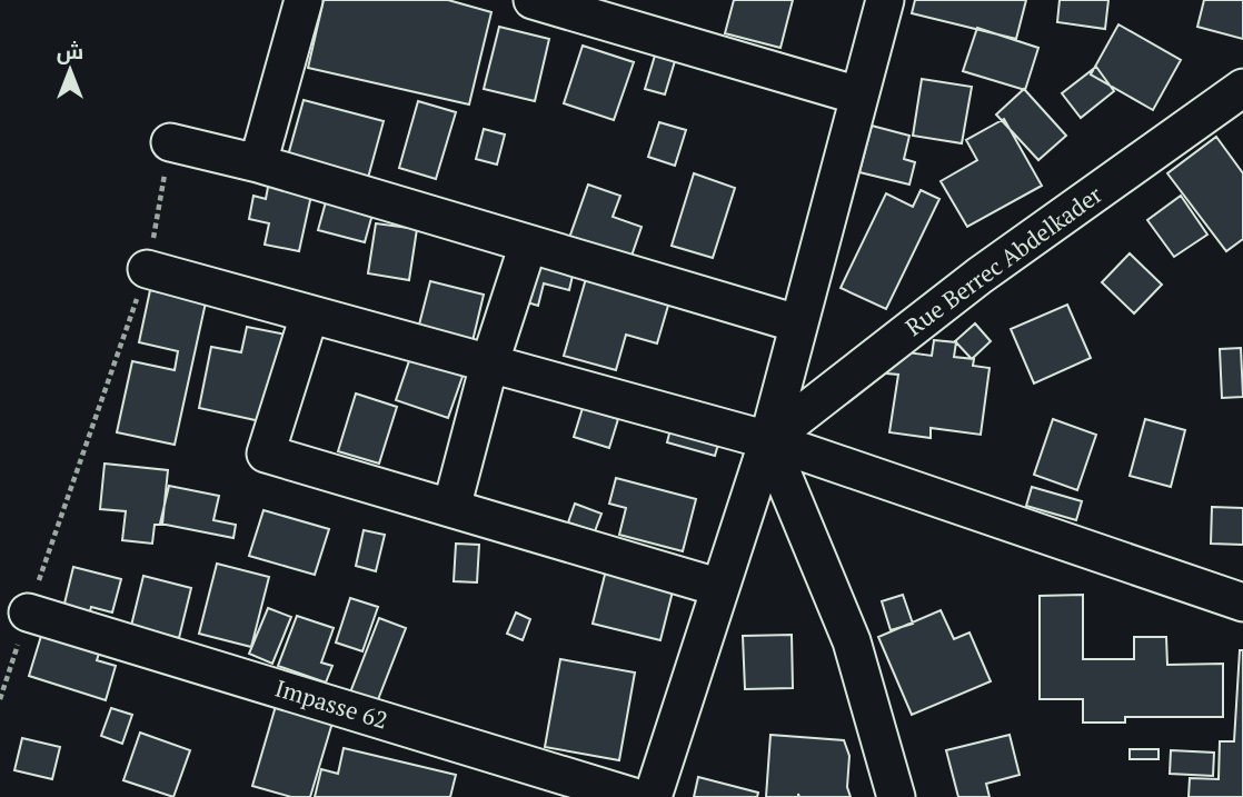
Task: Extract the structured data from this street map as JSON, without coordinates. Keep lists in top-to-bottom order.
{
  "streets": {
    "street": ["Rue Berrec Abdelkader", "Impasse 62"]
  },
  "north": "top"
}
